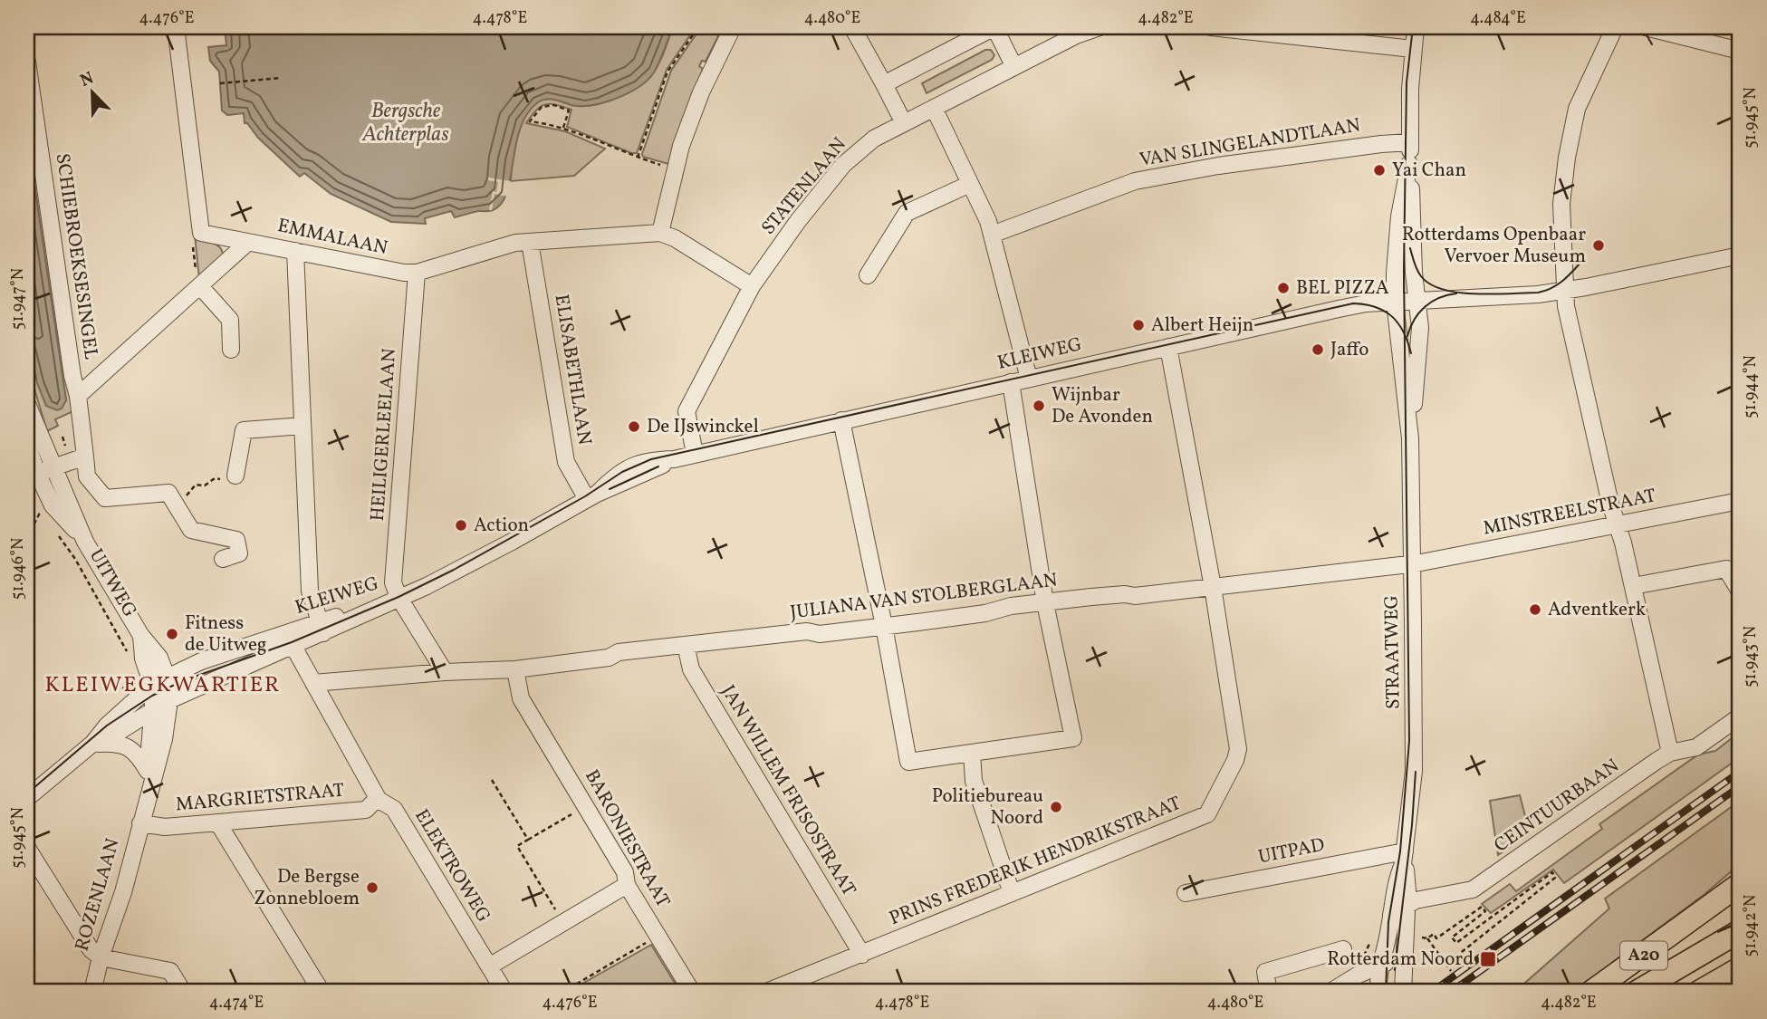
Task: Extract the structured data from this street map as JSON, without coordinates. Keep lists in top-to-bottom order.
{
  "streets": {
    "highway": ["A20"],
    "street": [
      "VAN SLINGELANDTLAAN",
      "STATENLAAN",
      "EMMALAAN",
      "SCHIEBROEKSESINGEL",
      "KLEIWEG",
      "ELISABETHLAAN",
      "HEILIGERLEELAAN",
      "MINSTREELSTRAAT",
      "UITWEG",
      "JULIANA VAN STOLBERGLAAN",
      "STRAATWEG",
      "JAN WILLEM FRISOSTRAAT",
      "MARGRIETSTRAAT",
      "CEINTUURBAAN",
      "BARONIESTRAAT",
      "UITPAD",
      "PRINS FREDERIK HENDRIKSTRAAT",
      "ELEKTROWEG",
      "ROZENLAAN"
    ]
  },
  "crossings": [
    ["VAN SLINGELANDTLAAN", "STRAATWEG"],
    ["STATENLAAN", "KLEIWEG"],
    ["EMMALAAN", "ELISABETHLAAN"],
    ["EMMALAAN", "HEILIGERLEELAAN"],
    ["KLEIWEG", "ELISABETHLAAN"],
    ["KLEIWEG", "HEILIGERLEELAAN"],
    ["KLEIWEG", "UITWEG"],
    ["KLEIWEG", "STRAATWEG"],
    ["KLEIWEG", "PRINS FREDERIK HENDRIKSTRAAT"],
    ["KLEIWEG", "ELEKTROWEG"],
    ["KLEIWEG", "ROZENLAAN"],
    ["MINSTREELSTRAAT", "JULIANA VAN STOLBERGLAAN"],
    ["MINSTREELSTRAAT", "STRAATWEG"],
    ["UITWEG", "ROZENLAAN"],
    ["JULIANA VAN STOLBERGLAAN", "STRAATWEG"],
    ["JULIANA VAN STOLBERGLAAN", "JAN WILLEM FRISOSTRAAT"],
    ["JULIANA VAN STOLBERGLAAN", "BARONIESTRAAT"],
    ["JULIANA VAN STOLBERGLAAN", "PRINS FREDERIK HENDRIKSTRAAT"],
    ["JULIANA VAN STOLBERGLAAN", "ELEKTROWEG"],
    ["STRAATWEG", "CEINTUURBAAN"],
    ["STRAATWEG", "UITPAD"],
    ["JAN WILLEM FRISOSTRAAT", "PRINS FREDERIK HENDRIKSTRAAT"],
    ["MARGRIETSTRAAT", "ELEKTROWEG"],
    ["MARGRIETSTRAAT", "ROZENLAAN"]
  ],
  "districts": ["KLEIWEGKWARTIER"],
  "water": ["Bergsche Achterplas"],
  "places": {
    "other": [
      "Yai Chan",
      "Rotterdams Openbaar Vervoer Museum",
      "BEL PIZZA",
      "Albert Heijn",
      "Jaffo",
      "Wijnbar De Avonden",
      "De IJswinckel",
      "Action",
      "Adventkerk",
      "Fitness de Uitweg",
      "Politiebureau Noord",
      "De Bergse Zonnebloem"
    ],
    "transit": ["Rotterdam Noord"]
  },
  "north": "top left",
  "coordinates": [
    "4.476°E",
    "4.478°E",
    "4.480°E",
    "4.482°E",
    "4.484°E",
    "51.945°N",
    "51.947°N",
    "51.944°N",
    "51.946°N",
    "51.943°N",
    "51.942°N",
    "4.474°E"
  ]
}
